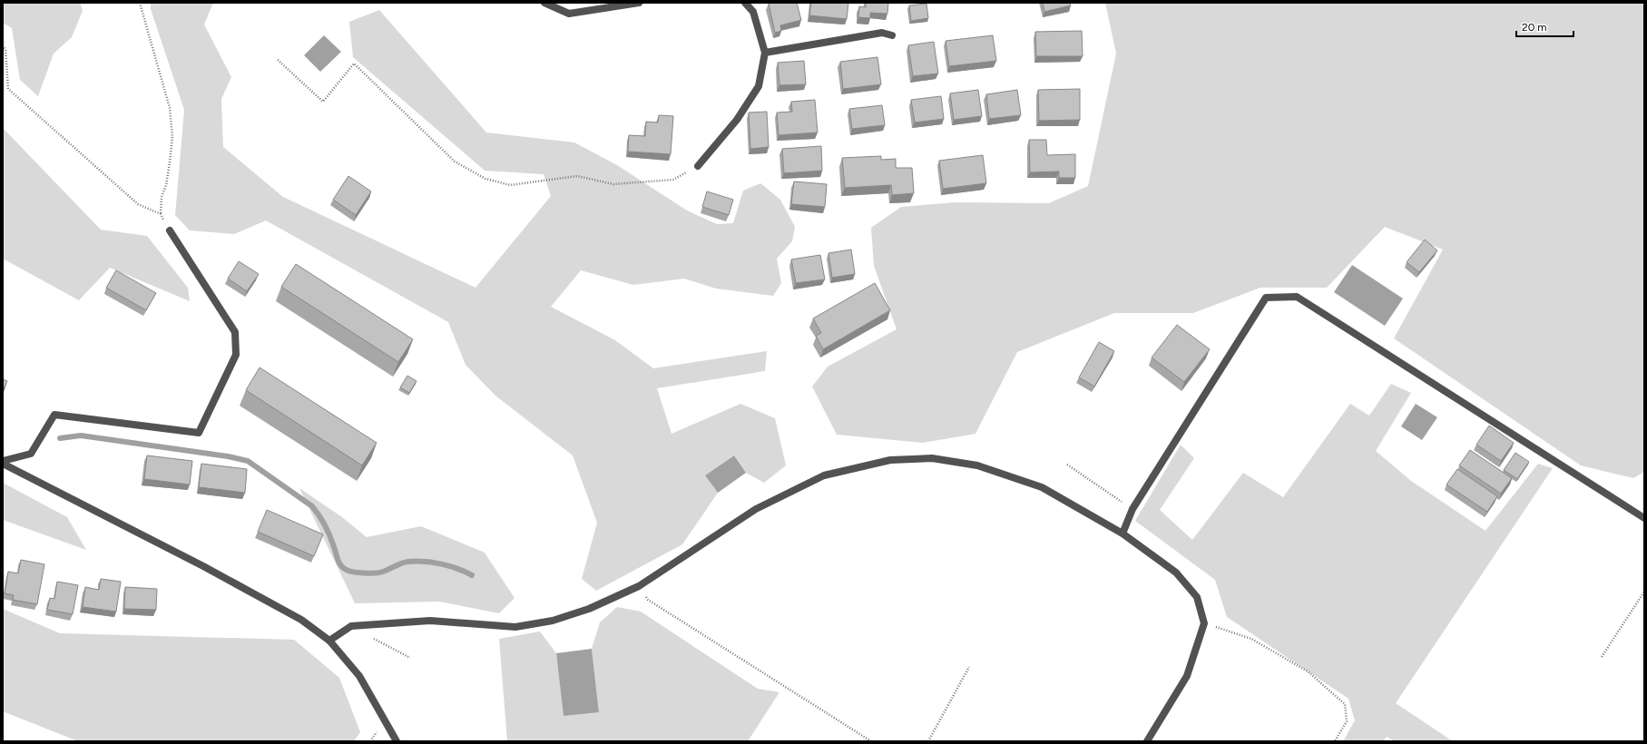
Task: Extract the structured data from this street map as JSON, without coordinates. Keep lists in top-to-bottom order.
{
  "scale_bar": "20 m"
}
